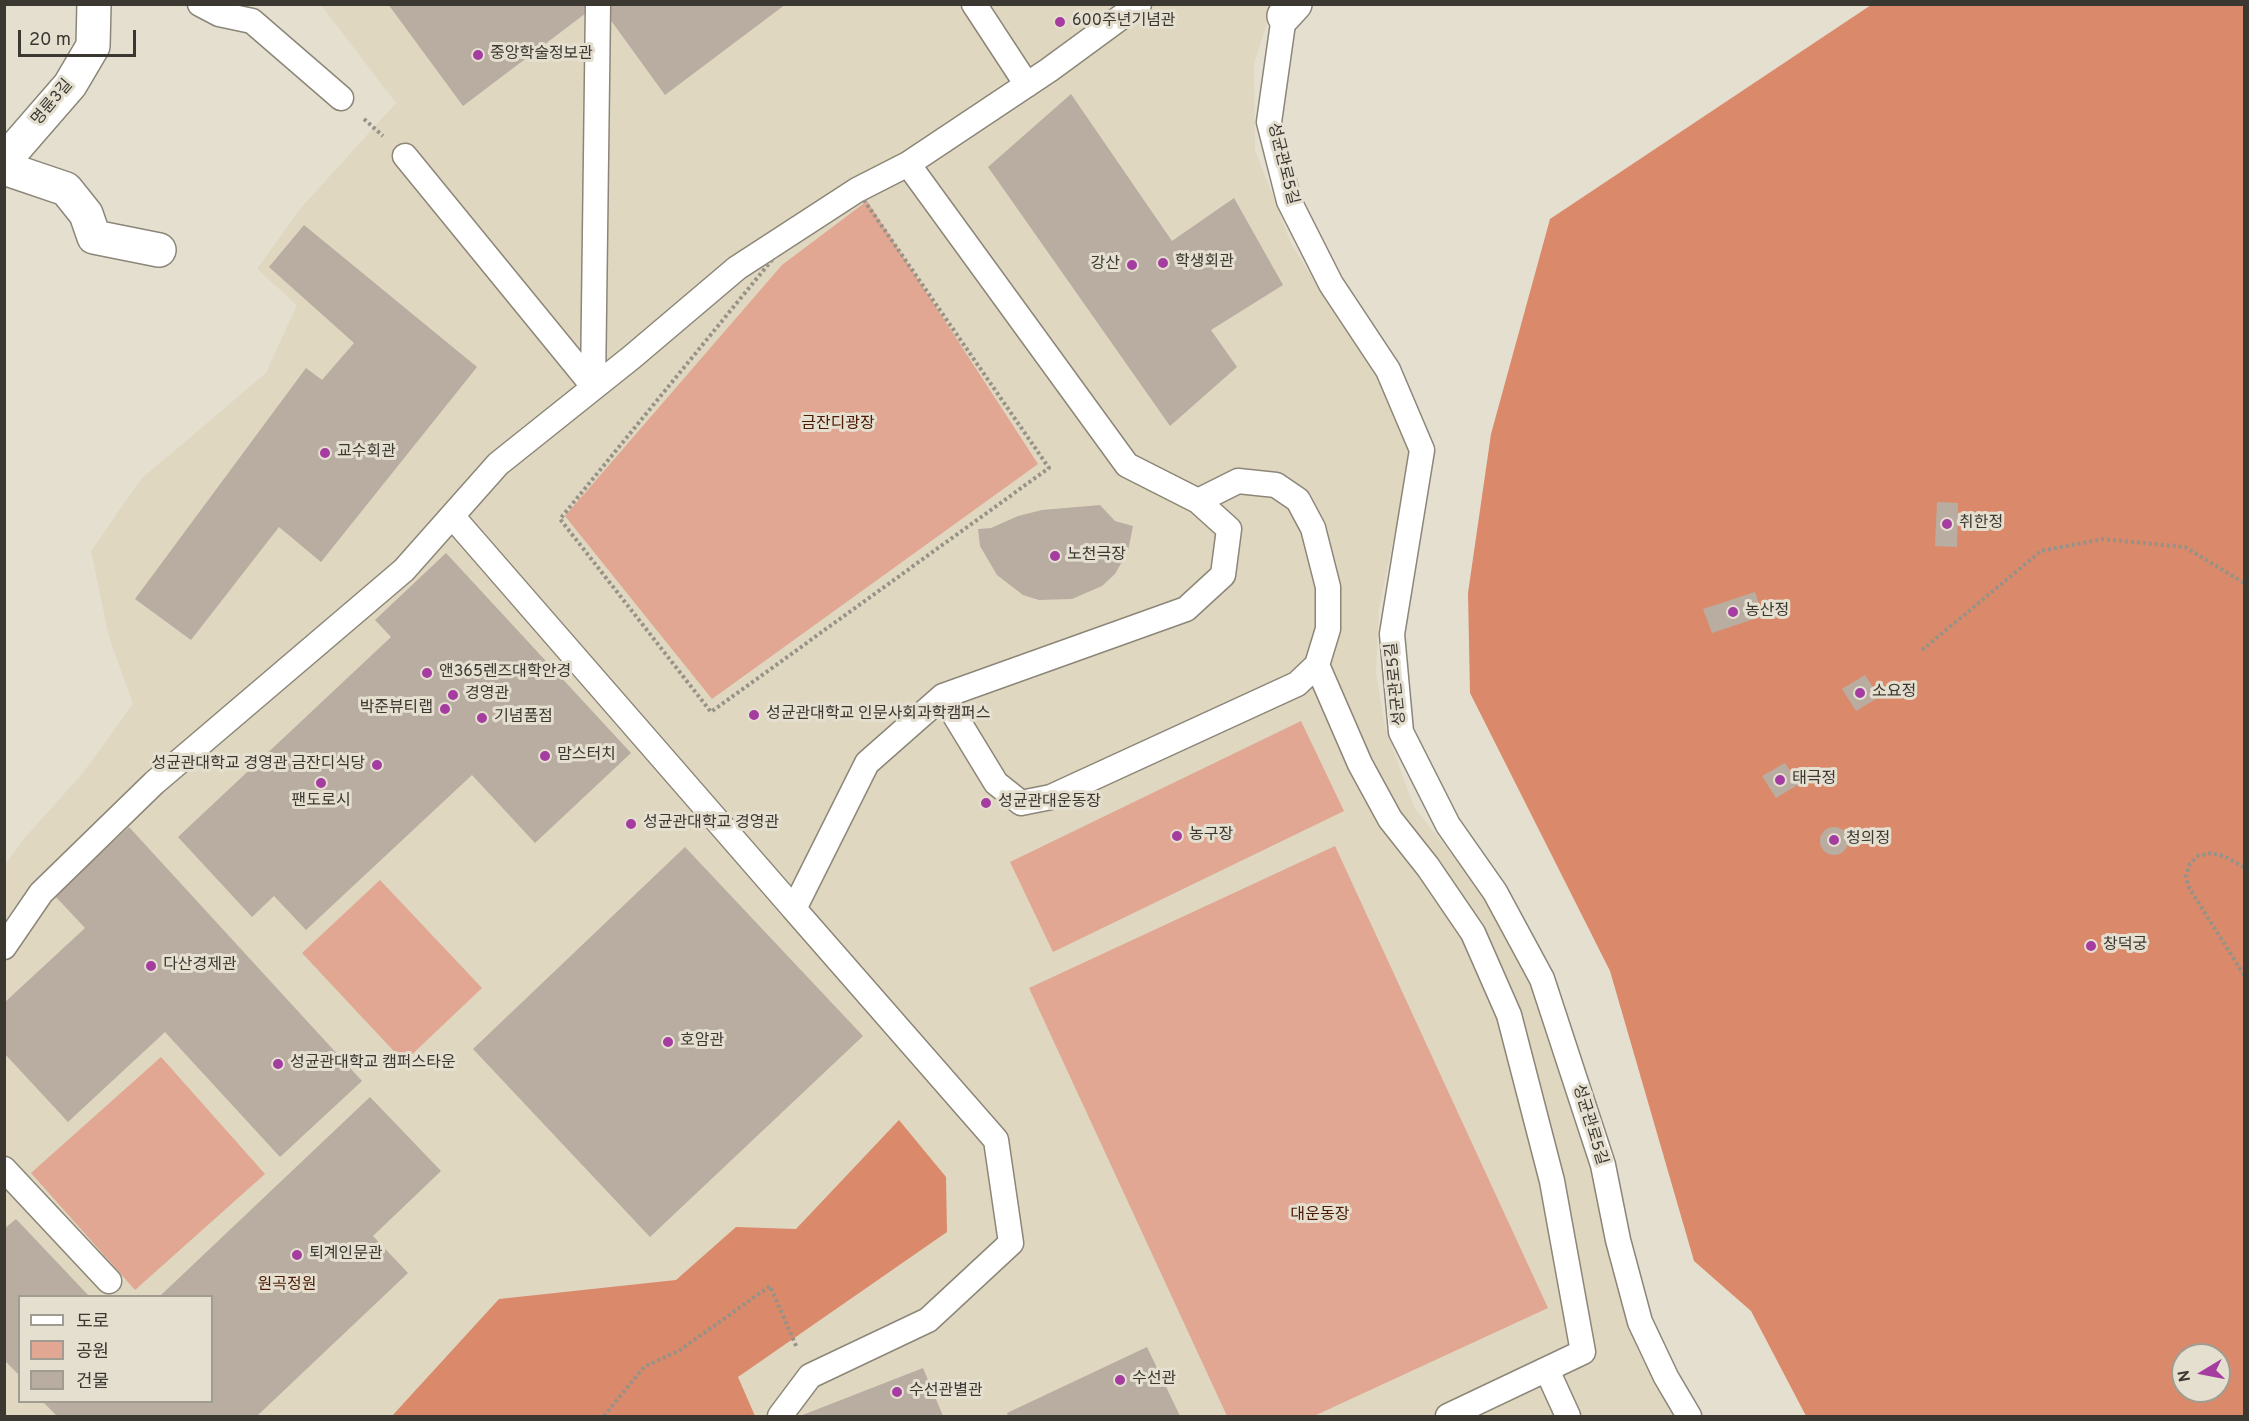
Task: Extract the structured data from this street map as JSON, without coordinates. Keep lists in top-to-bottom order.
{
  "streets": {
    "street": ["명륜3길"],
    "lane": ["성균관로5길"]
  },
  "parks": ["금잔디광장", "대운동장", "원곡정원"],
  "places": [
    "600주년기념관",
    "중앙학술정보관",
    "학생회관",
    "강산",
    "교수회관",
    "취한정",
    "노천극장",
    "농산정",
    "앤365렌즈대학안경",
    "소요정",
    "경영관",
    "박준뷰티랩",
    "성균관대학교 인문사회과학캠퍼스",
    "기념품점",
    "맘스터치",
    "성균관대학교 경영관 금잔디식당",
    "태극정",
    "팬도로시",
    "성균관대운동장",
    "성균관대학교 경영관",
    "농구장",
    "청의정",
    "창덕궁",
    "다산경제관",
    "호암관",
    "성균관대학교 캠퍼스타운",
    "퇴계인문관",
    "수선관",
    "수선관별관"
  ],
  "legend": ["도로", "공원", "건물"],
  "scale_bar": "20 m",
  "north": "left"
}
